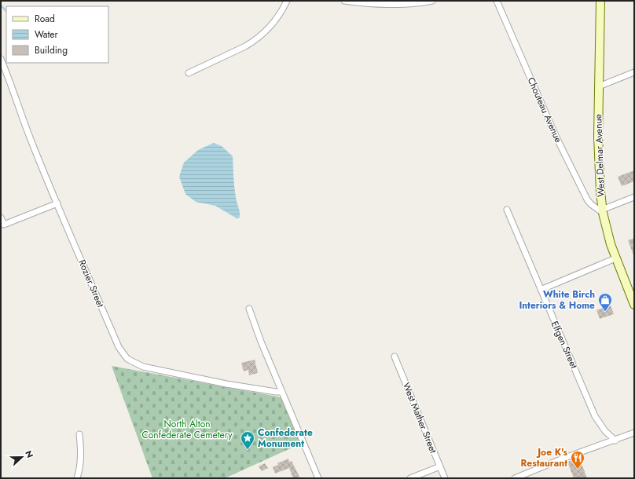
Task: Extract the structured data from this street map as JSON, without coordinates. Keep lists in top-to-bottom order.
{
  "streets": {
    "street": [
      "Chouteau Avenue",
      "West Delmar Avenue",
      "Rozier Street",
      "Elfgen Street",
      "West Mather Street"
    ]
  },
  "crossings": [
    ["Chouteau Avenue", "West Delmar Avenue"]
  ],
  "parks": ["North Alton Confederate Cemetery"],
  "places": {
    "shop": ["White Birch Interiors & Home"],
    "place": ["Confederate Monument"],
    "restaurant": ["Joe K's Restaurant"]
  },
  "legend": ["Road", "Water", "Building"],
  "north": "right"
}
